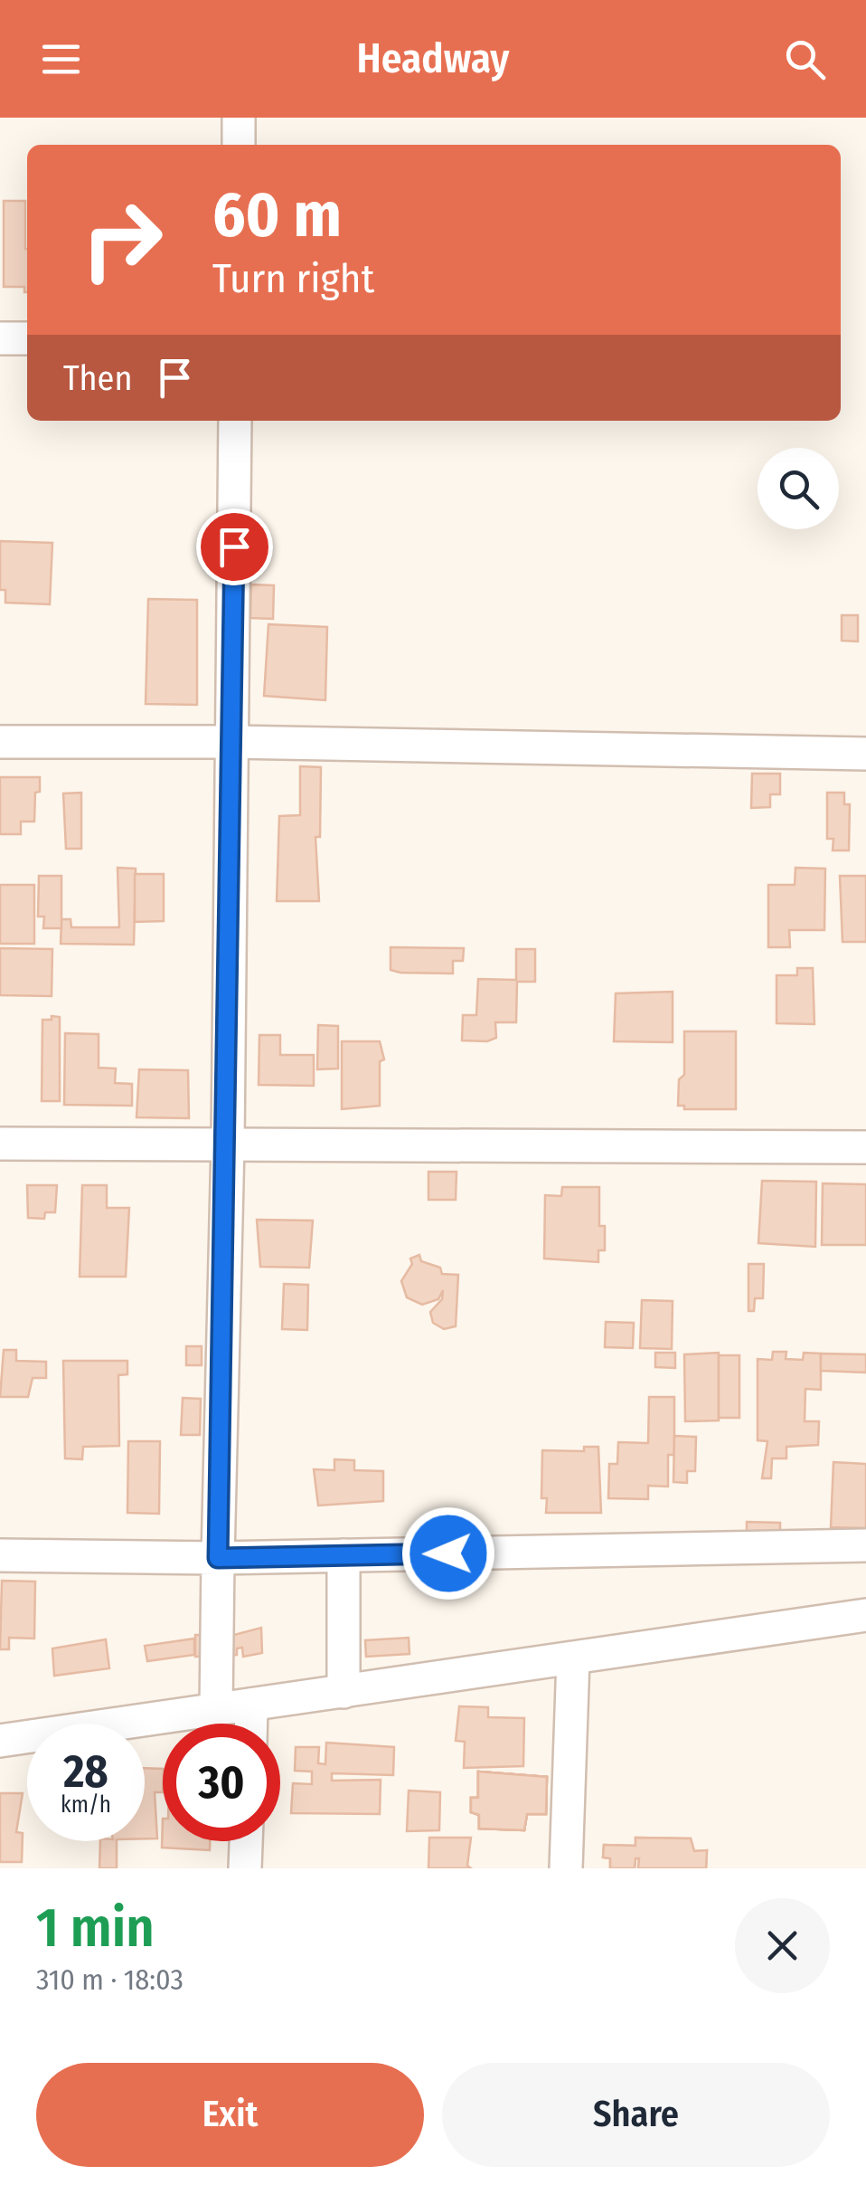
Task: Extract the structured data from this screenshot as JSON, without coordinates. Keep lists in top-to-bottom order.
{
  "page": {
    "header": "Headway",
    "turn": ["60 m", "Turn right"],
    "then": "Then",
    "speed": "28 km/h",
    "limit": "30",
    "heading": ["1 min", "310 m · 18:03"],
    "buttons": ["Exit", "Share"]
  }
}
